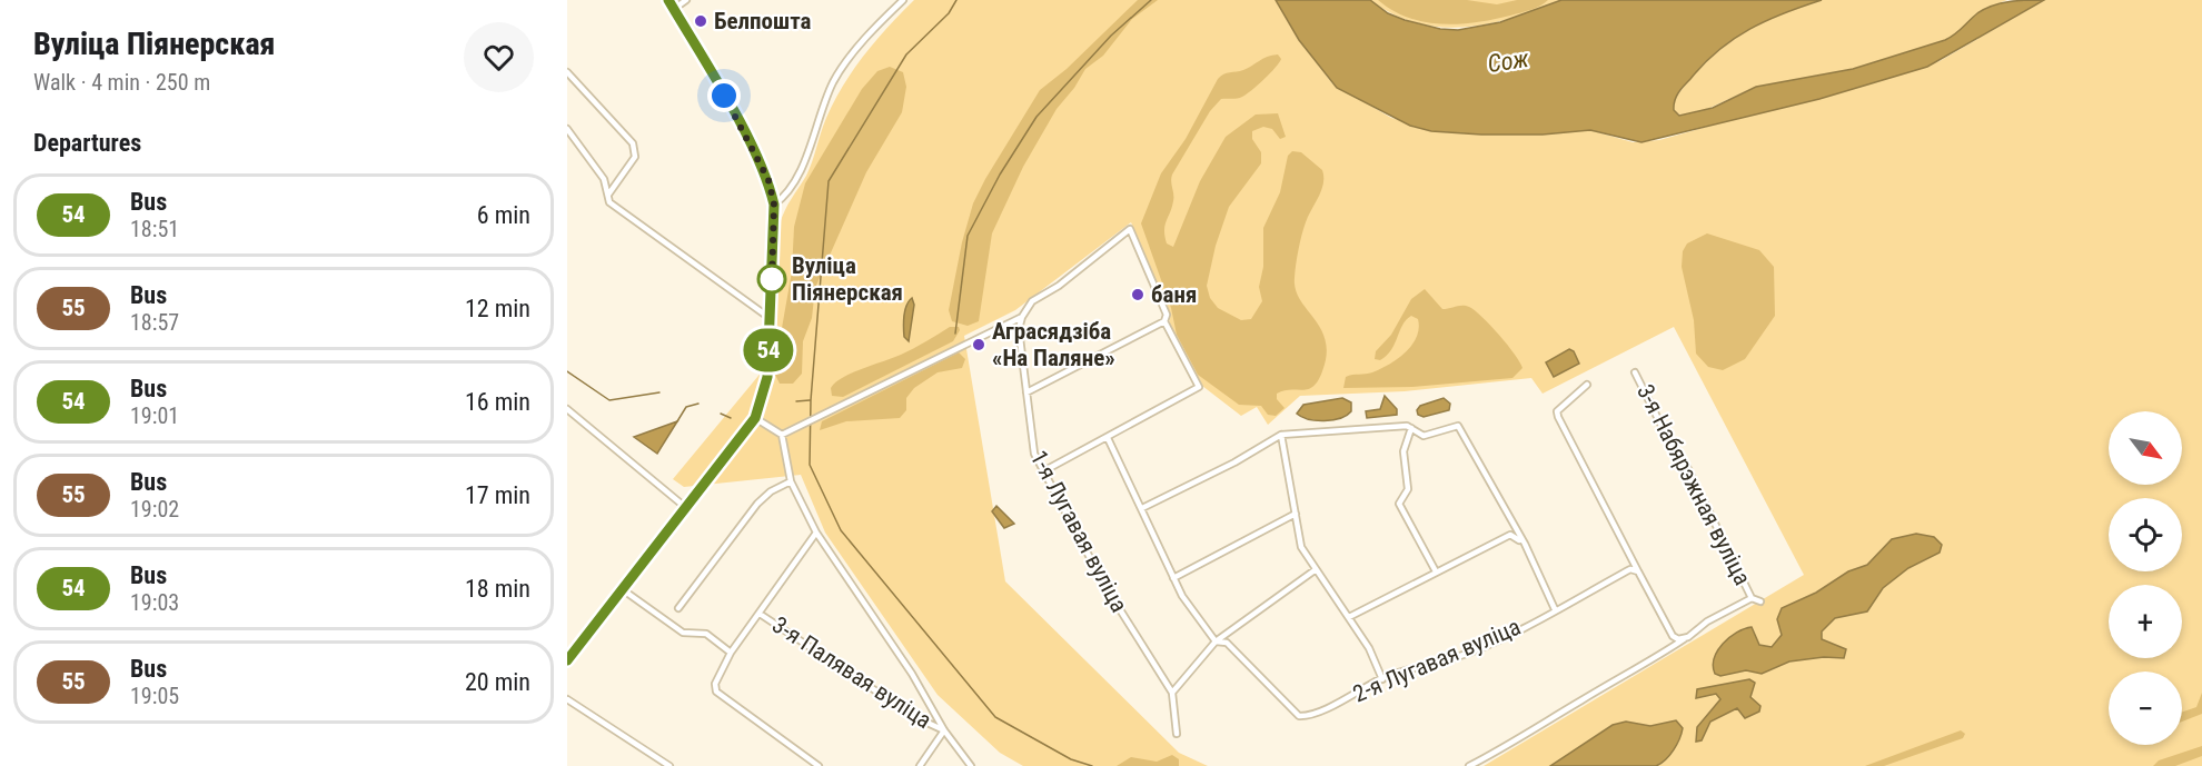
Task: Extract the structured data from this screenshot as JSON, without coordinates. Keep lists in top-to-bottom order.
{
  "streets": {
    "street": [
      "3-я Набярэжная вуліца",
      "1-я Лугавая вуліца",
      "2-я Лугавая вуліца",
      "3-я Палявая вуліца"
    ]
  },
  "water": ["Сож"],
  "places": [
    "Белпошта",
    "Вуліца Піянерская",
    "баня",
    "Аграсядзіба «На Паляне»"
  ],
  "lines": ["bus line 54"],
  "north": "bottom right",
  "page": {
    "heading": [
      ["Вуліца Піянерская", "Walk · 4 min · 250 m"],
      "Departures"
    ],
    "on_map": "54",
    "list": [
      {
        "mark": "54",
        "name": "Bus",
        "note": "18:51",
        "value": "6 min"
      },
      {
        "mark": "55",
        "name": "Bus",
        "note": "18:57",
        "value": "12 min"
      },
      {
        "mark": "54",
        "name": "Bus",
        "note": "19:01",
        "value": "16 min"
      },
      {
        "mark": "55",
        "name": "Bus",
        "note": "19:02",
        "value": "17 min"
      },
      {
        "mark": "54",
        "name": "Bus",
        "note": "19:03",
        "value": "18 min"
      },
      {
        "mark": "55",
        "name": "Bus",
        "note": "19:05",
        "value": "20 min"
      }
    ],
    "map_buttons": ["+", "−"]
  }
}
